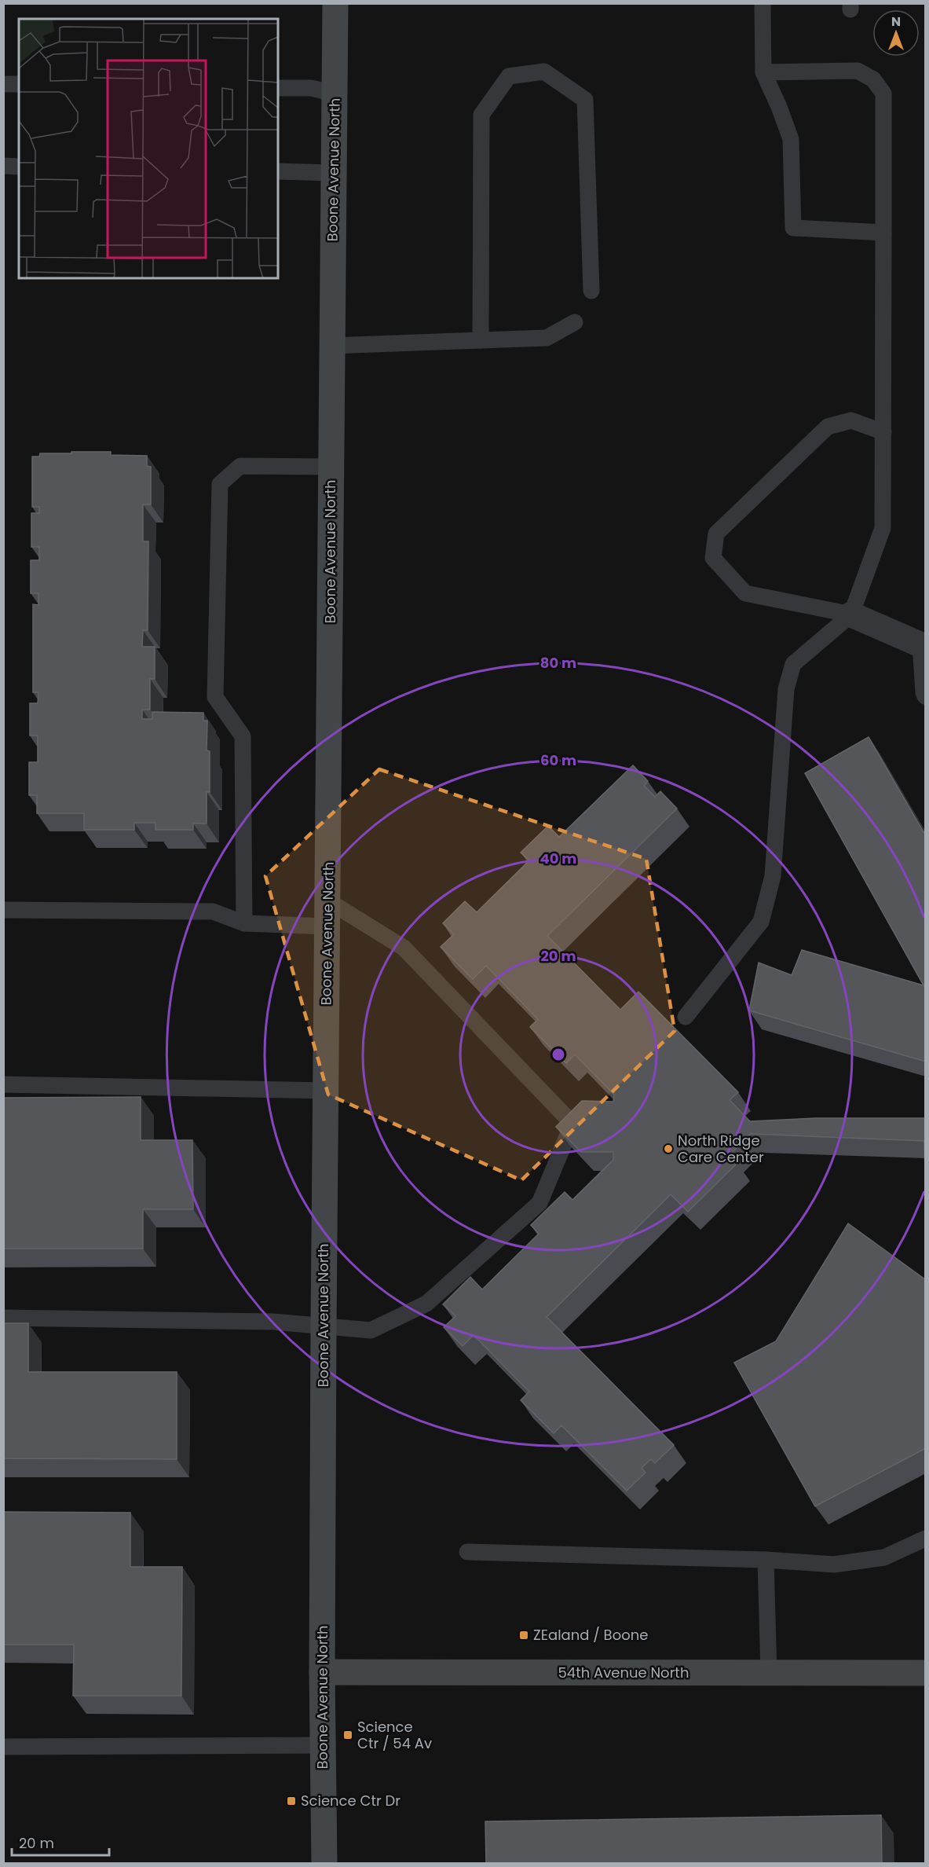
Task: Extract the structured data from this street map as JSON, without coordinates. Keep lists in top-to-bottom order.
{
  "streets": {
    "street": ["Boone Avenue North", "54th Avenue North"]
  },
  "crossings": [
    ["Boone Avenue North", "54th Avenue North"]
  ],
  "places": {
    "other": ["North Ridge Care Center"],
    "transit": ["ZEaland / Boone", "Science Ctr / 54 Av", "Science Ctr Dr"]
  },
  "scale_bar": "20 m",
  "north": "top",
  "rings": [
    "80 m",
    "60 m",
    "40 m",
    "20 m"
  ]
}
